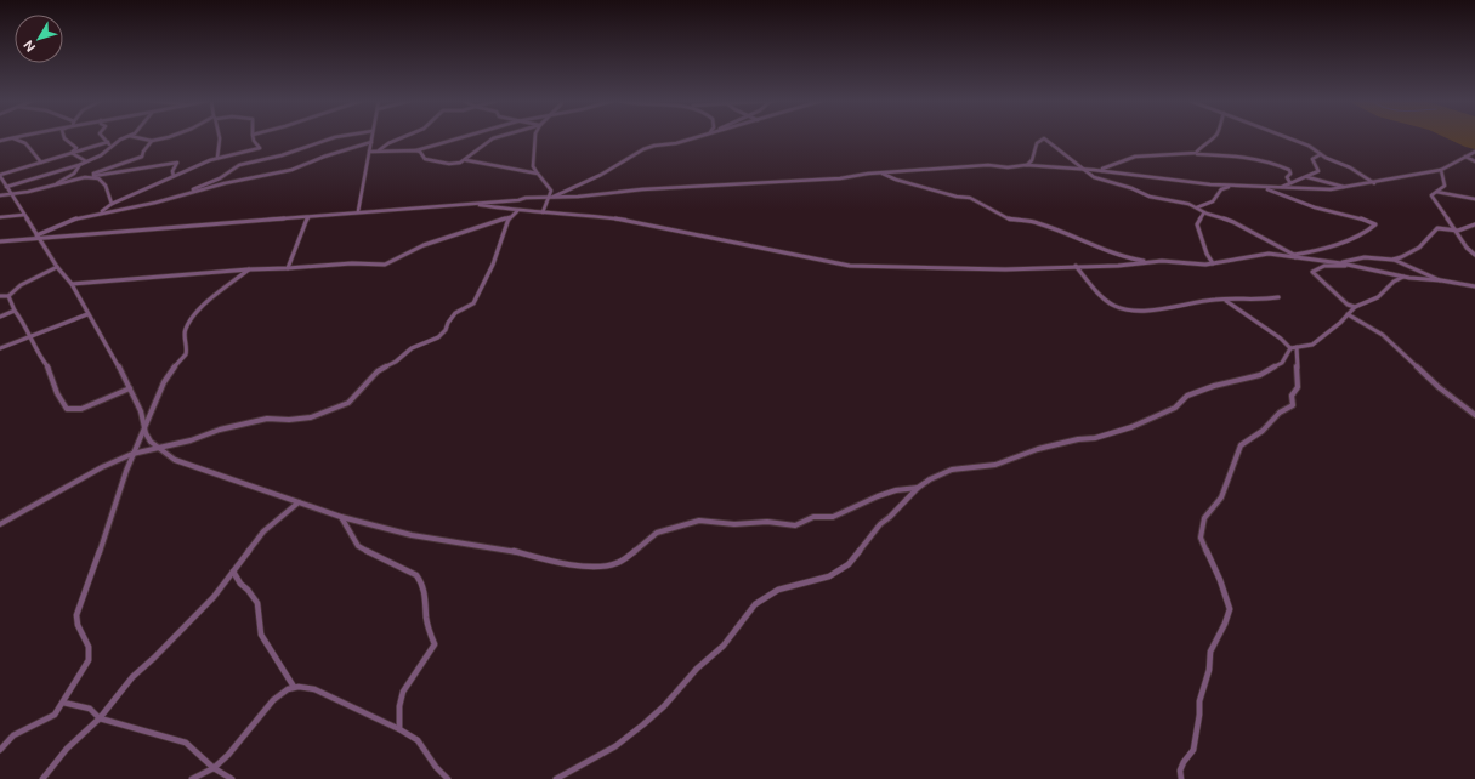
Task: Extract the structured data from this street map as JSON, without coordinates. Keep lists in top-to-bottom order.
{
  "north": "bottom left"
}
